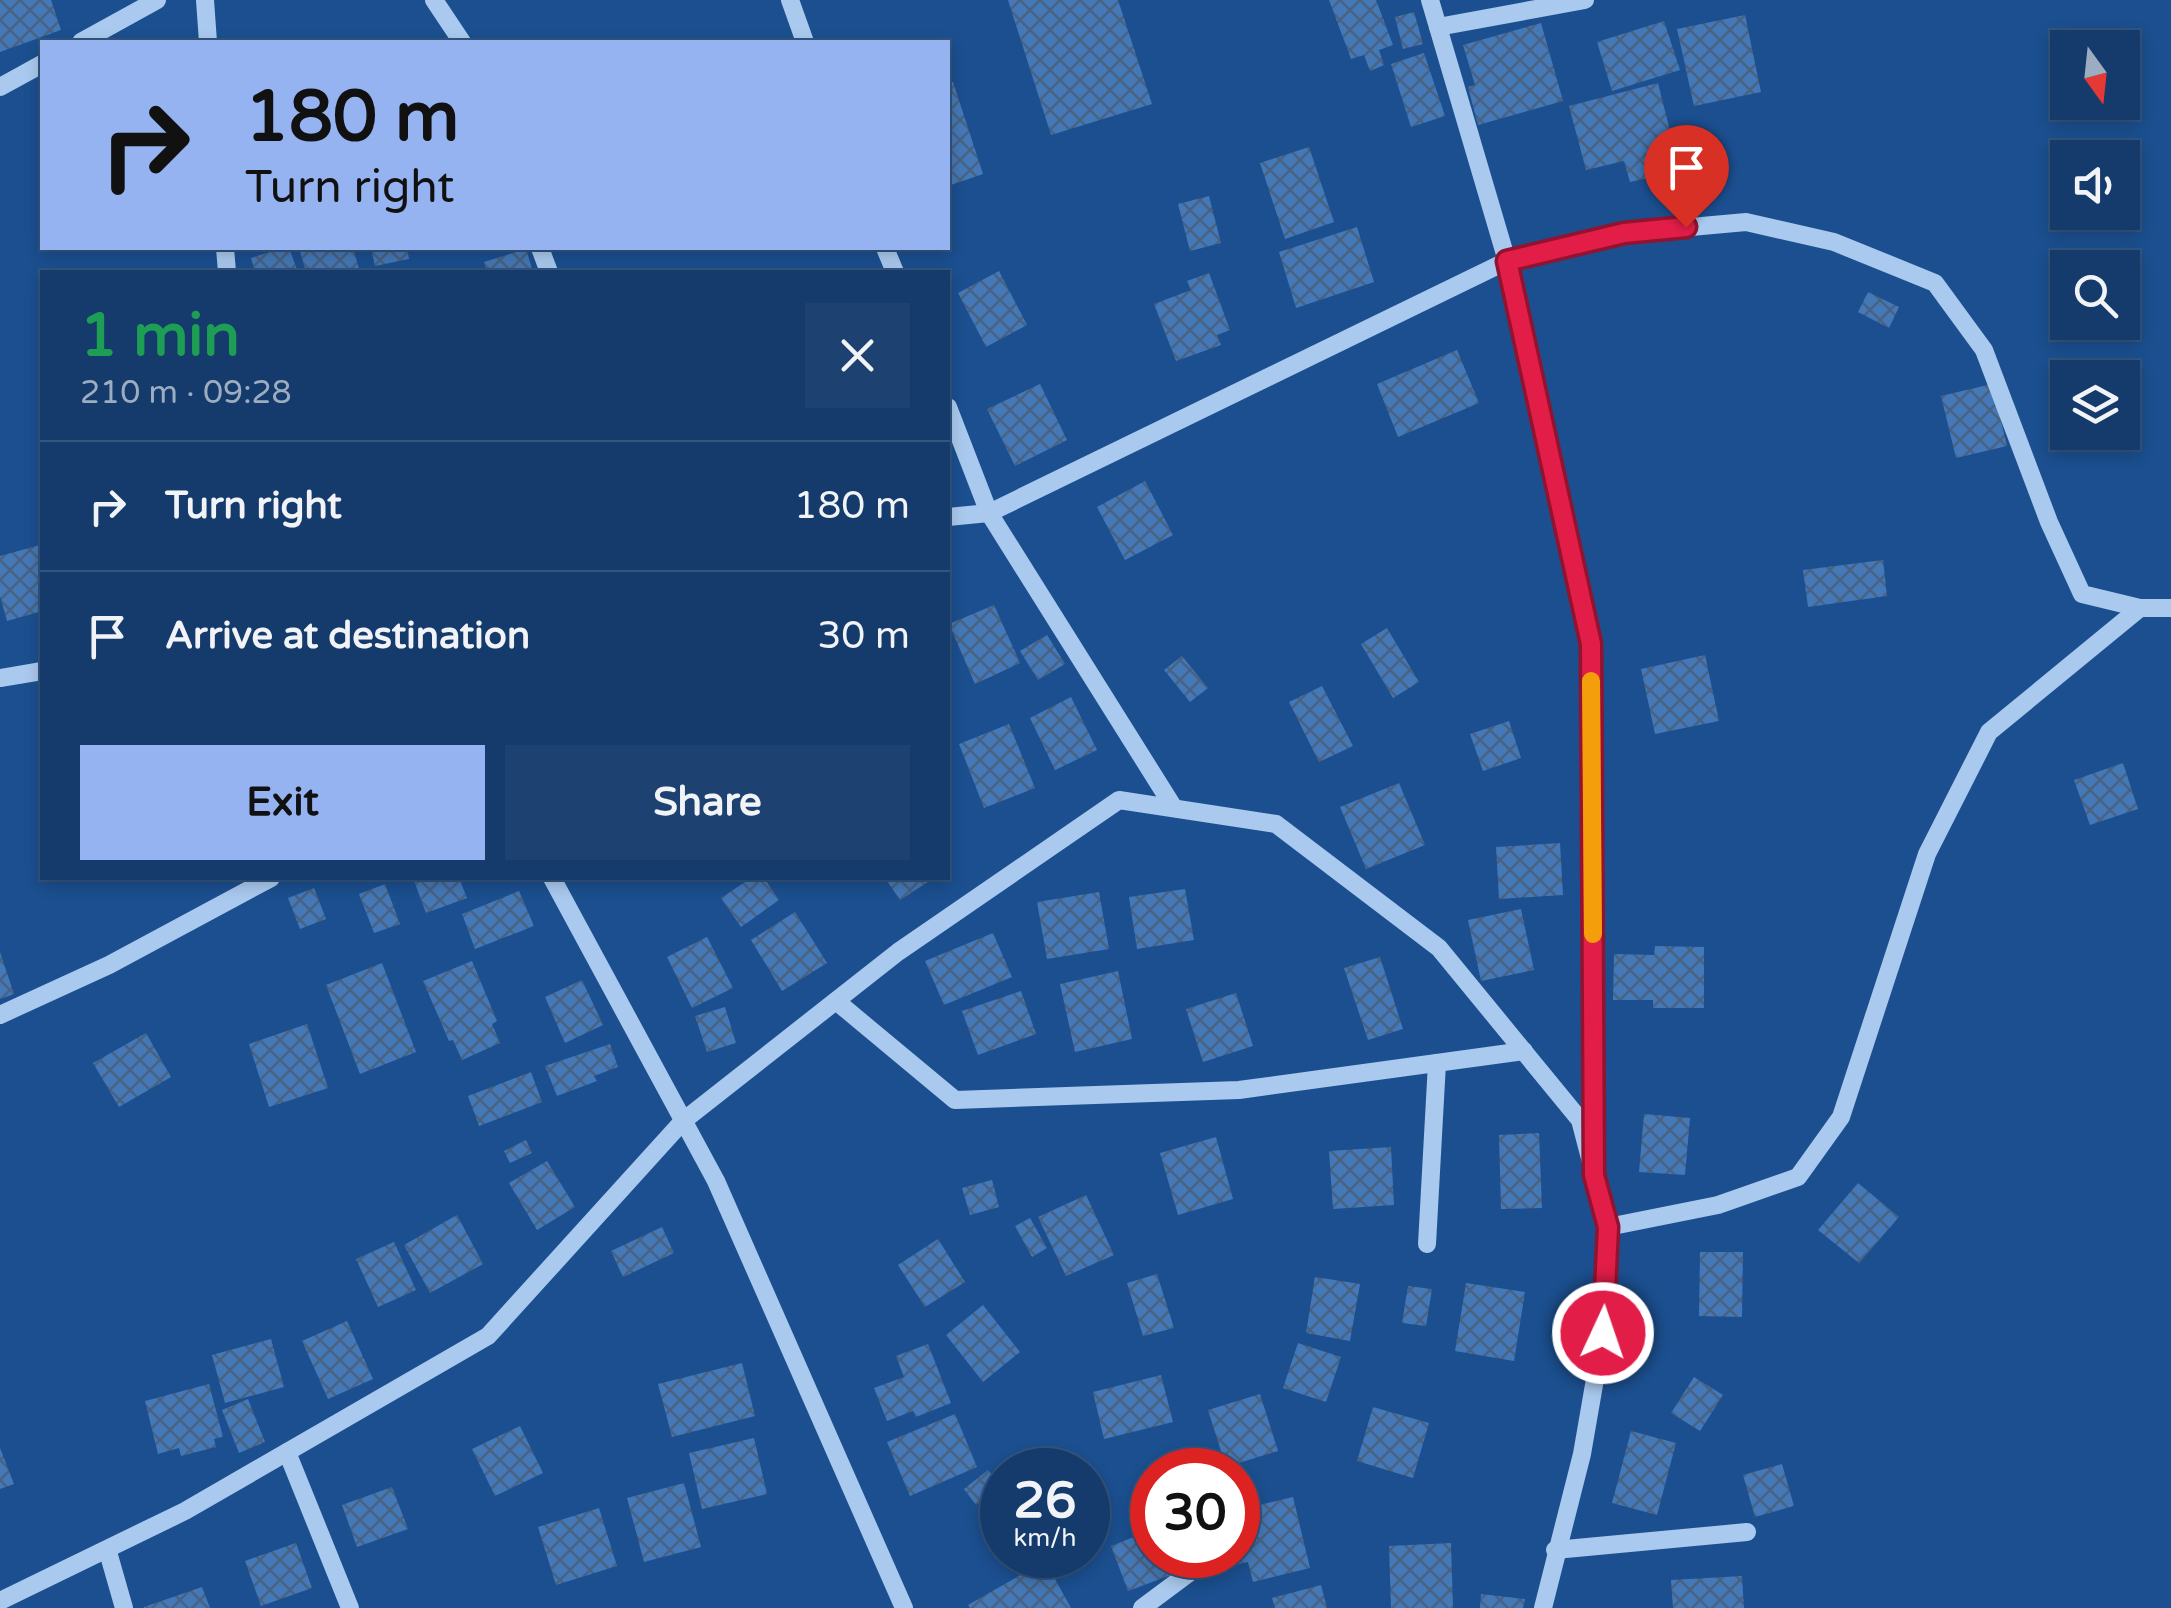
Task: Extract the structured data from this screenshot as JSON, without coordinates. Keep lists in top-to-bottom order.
{
  "north": "bottom",
  "page": {
    "turn": ["180 m", "Turn right"],
    "heading": ["1 min", "210 m · 09:28"],
    "list": [
      {
        "name": "Turn right",
        "value": "180 m"
      },
      {
        "name": "Arrive at destination",
        "value": "30 m"
      }
    ],
    "buttons": ["Exit", "Share"],
    "speed": "26 km/h",
    "limit": "30"
  }
}
